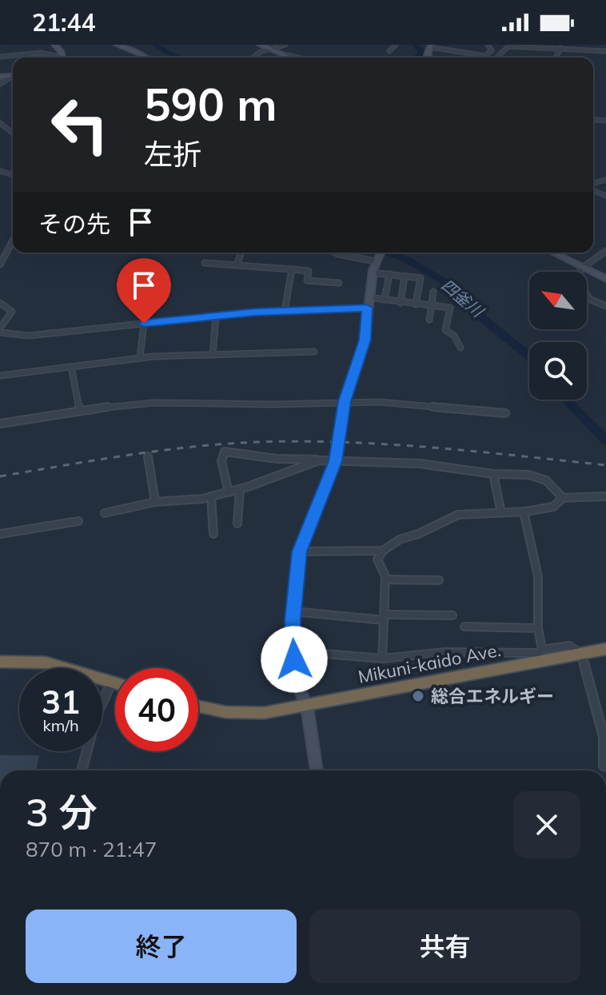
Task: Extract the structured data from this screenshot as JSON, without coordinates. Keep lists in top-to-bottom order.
{
  "streets": {
    "highway": ["Mikuni-kaido Ave."]
  },
  "water": ["四釜川"],
  "places": ["総合エネルギー"],
  "north": "top left",
  "page": {
    "status": "21:44",
    "turn": ["590 m", "左折"],
    "then": "その先",
    "speed": "31 km/h",
    "limit": "40",
    "heading": ["3 分", "870 m · 21:47"],
    "buttons": ["終了", "共有"]
  }
}
